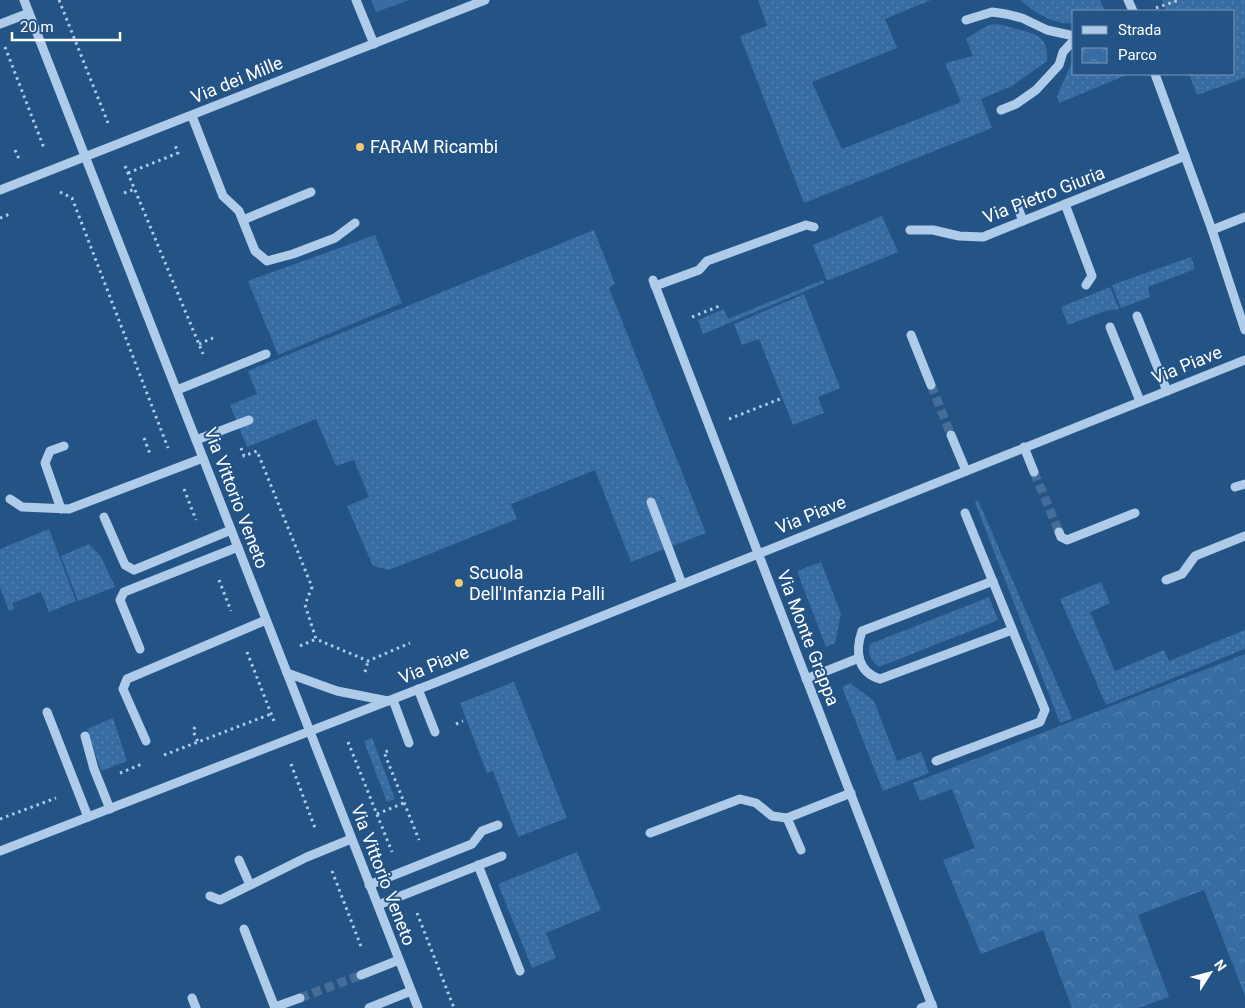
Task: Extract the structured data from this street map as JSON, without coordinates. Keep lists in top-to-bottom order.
{
  "streets": {
    "street": [
      "Via dei Mille",
      "Via Pietro Giuria",
      "Via Piave",
      "Via Vittorio Veneto",
      "Via Monte Grappa"
    ]
  },
  "crossings": [
    ["Via dei Mille", "Via Vittorio Veneto"],
    ["Via Piave", "Via Vittorio Veneto"],
    ["Via Piave", "Via Monte Grappa"]
  ],
  "places": ["FARAM Ricambi", "Scuola Dell'Infanzia Palli"],
  "legend": ["Strada", "Parco"],
  "scale_bar": "20 m",
  "north": "top right"
}
